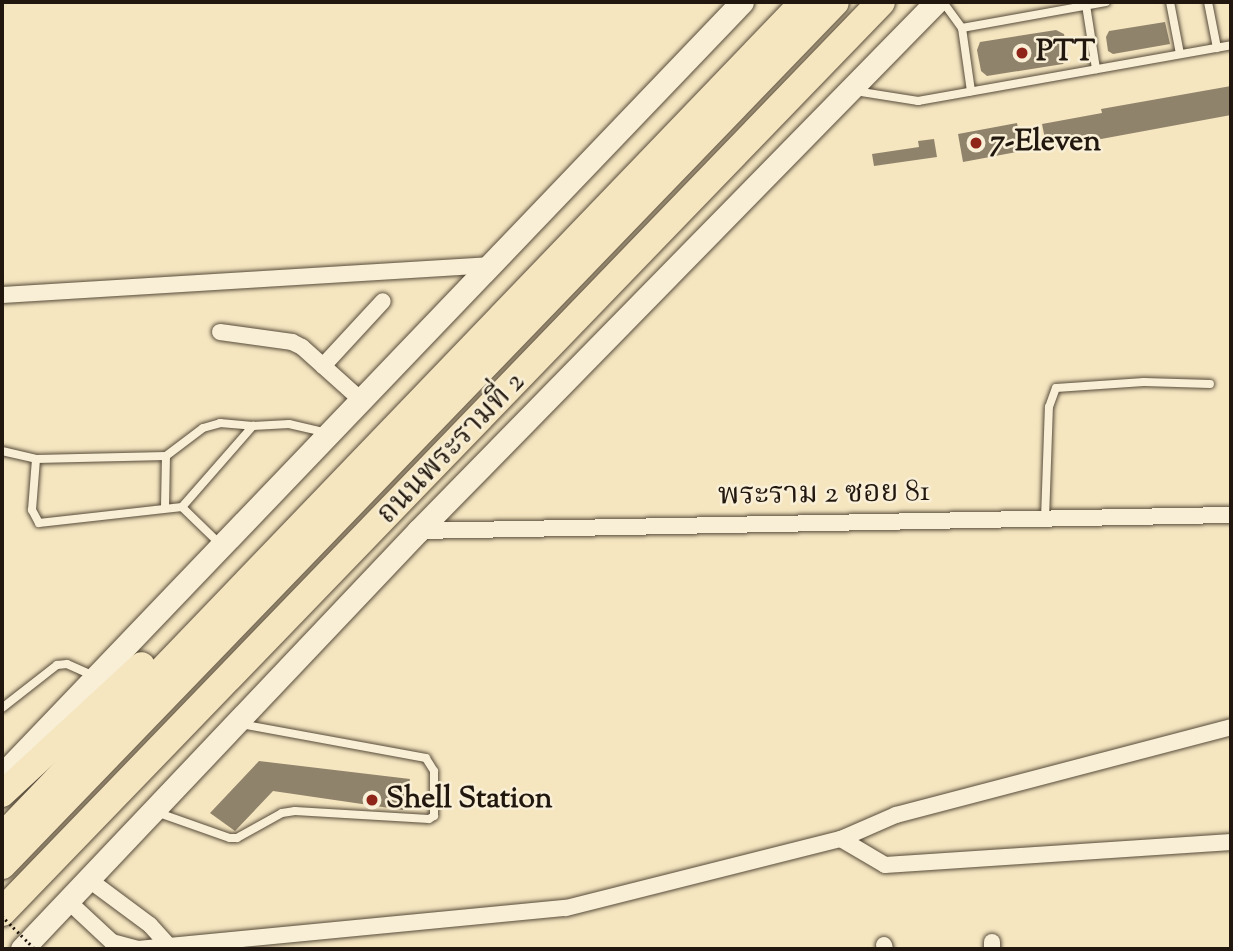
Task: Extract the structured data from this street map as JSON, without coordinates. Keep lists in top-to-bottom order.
{
  "streets": {
    "highway": ["ถนนพระรามที่ 2"],
    "street": ["พระราม 2 ซอย 81"]
  },
  "crossings": [
    ["ถนนพระรามที่ 2", "พระราม 2 ซอย 81"]
  ],
  "places": ["PTT", "7-Eleven", "Shell Station"]
}
